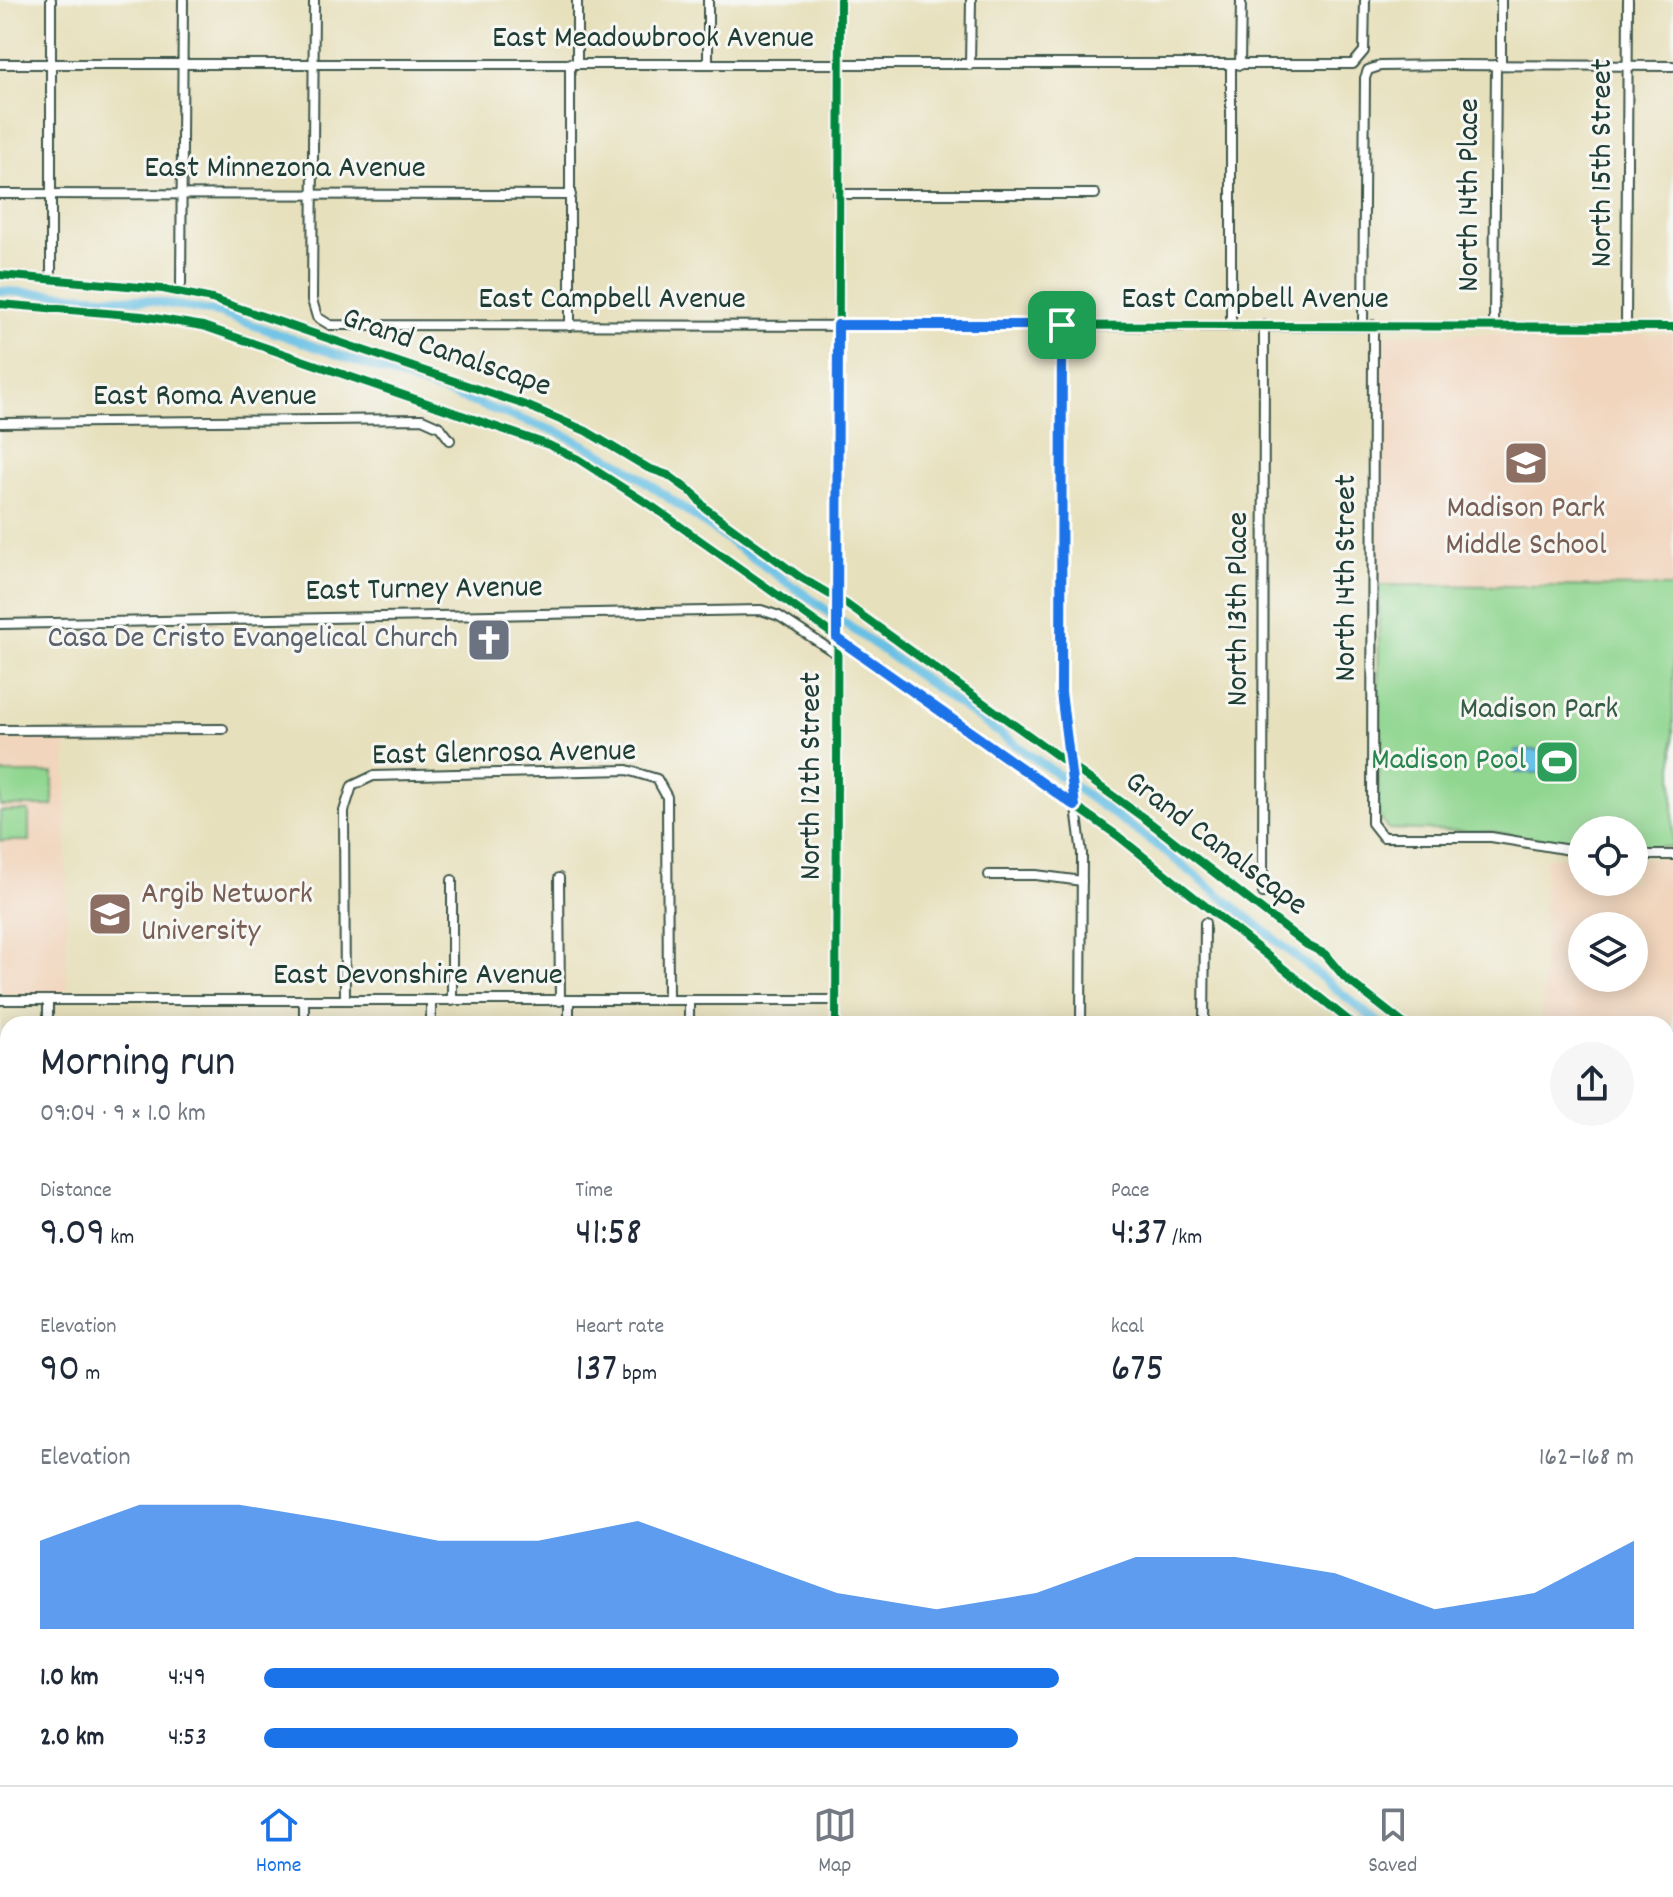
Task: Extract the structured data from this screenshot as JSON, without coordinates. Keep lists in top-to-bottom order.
{
  "streets": {
    "street": [
      "East Meadowbrook Avenue",
      "North 15th Street",
      "East Minnezona Avenue",
      "North 14th Place",
      "East Campbell Avenue",
      "East Roma Avenue",
      "North 14th Street",
      "East Turney Avenue",
      "North 13th Place",
      "East Glenrosa Avenue",
      "North 12th Street",
      "East Devonshire Avenue"
    ],
    "cycle path": ["Grand Canalscape"]
  },
  "crossings": [
    ["East Meadowbrook Avenue", "North 12th Street"],
    ["North 15th Street", "East Campbell Avenue"],
    ["East Minnezona Avenue", "East Campbell Avenue"],
    ["North 14th Place", "East Campbell Avenue"],
    ["East Campbell Avenue", "North 14th Street"],
    ["East Campbell Avenue", "North 13th Place"],
    ["East Campbell Avenue", "North 12th Street"],
    ["East Turney Avenue", "North 12th Street"],
    ["East Glenrosa Avenue", "East Devonshire Avenue"],
    ["North 12th Street", "East Devonshire Avenue"]
  ],
  "parks": ["Madison Park"],
  "places": {
    "school or university": ["Madison Park Middle School", "Argib Network University"],
    "church": ["Casa De Cristo Evangelical Church"],
    "sports": ["Madison Pool"]
  },
  "page": {
    "heading": ["Morning run", "09:04 · 9 × 1.0 km"],
    "stats": [
      ["Distance", "9.09 km"],
      ["Time", "41:58"],
      ["Pace", "4:37 /km"],
      ["Elevation", "90 m"],
      ["Heart rate", "137 bpm"],
      ["kcal", "675"]
    ],
    "chart": ["Elevation", "162–168 m"],
    "list": [
      {
        "name": "1.0 km",
        "note": "4:49"
      },
      {
        "name": "2.0 km",
        "note": "4:53"
      }
    ],
    "tabs": ["Home", "Map", "Saved"]
  }
}
